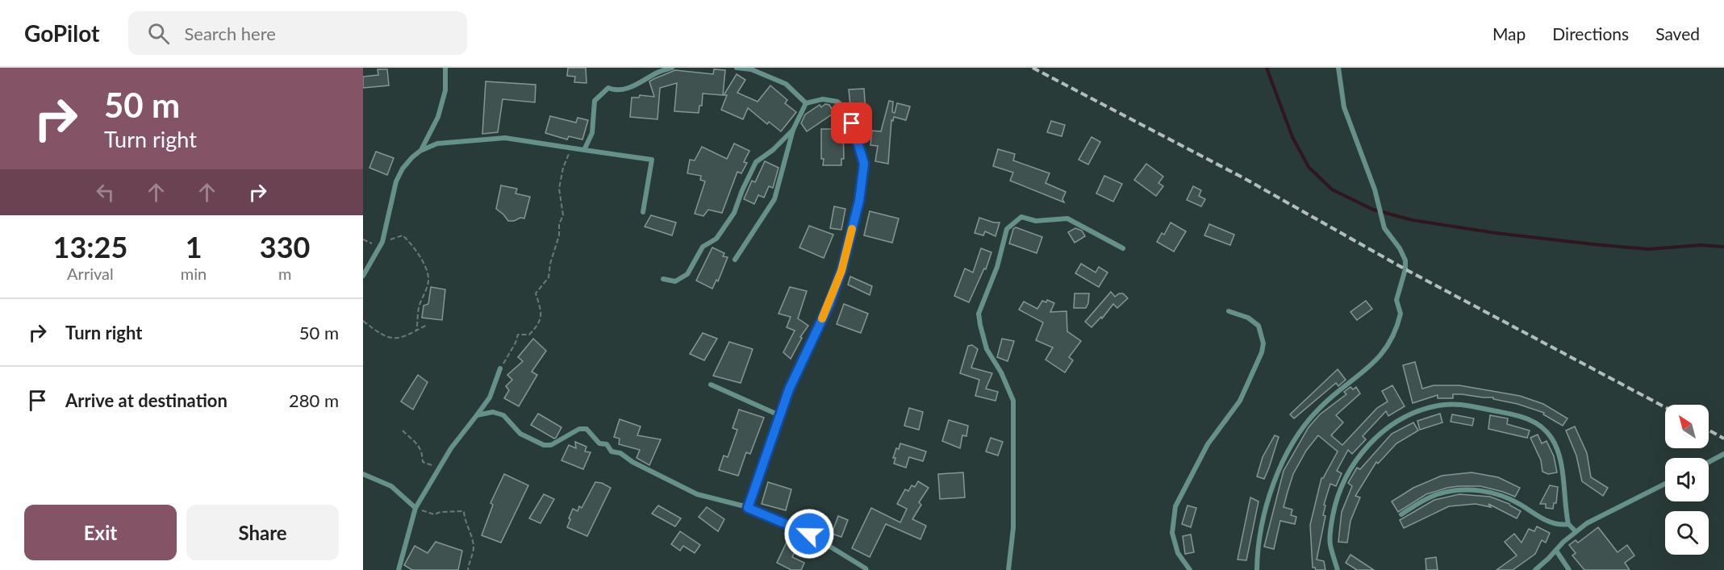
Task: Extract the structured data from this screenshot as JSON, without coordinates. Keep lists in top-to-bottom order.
{
  "north": "top left",
  "page": {
    "header": "GoPilot",
    "search": "Search here",
    "nav": ["Map", "Directions", "Saved"],
    "turn": ["50 m", "Turn right"],
    "eta": [
      "13:25",
      "Arrival",
      "1",
      "min",
      "330",
      "m"
    ],
    "list": [
      {
        "name": "Turn right",
        "value": "50 m"
      },
      {
        "name": "Arrive at destination",
        "value": "280 m"
      }
    ],
    "buttons": ["Exit", "Share"]
  }
}
